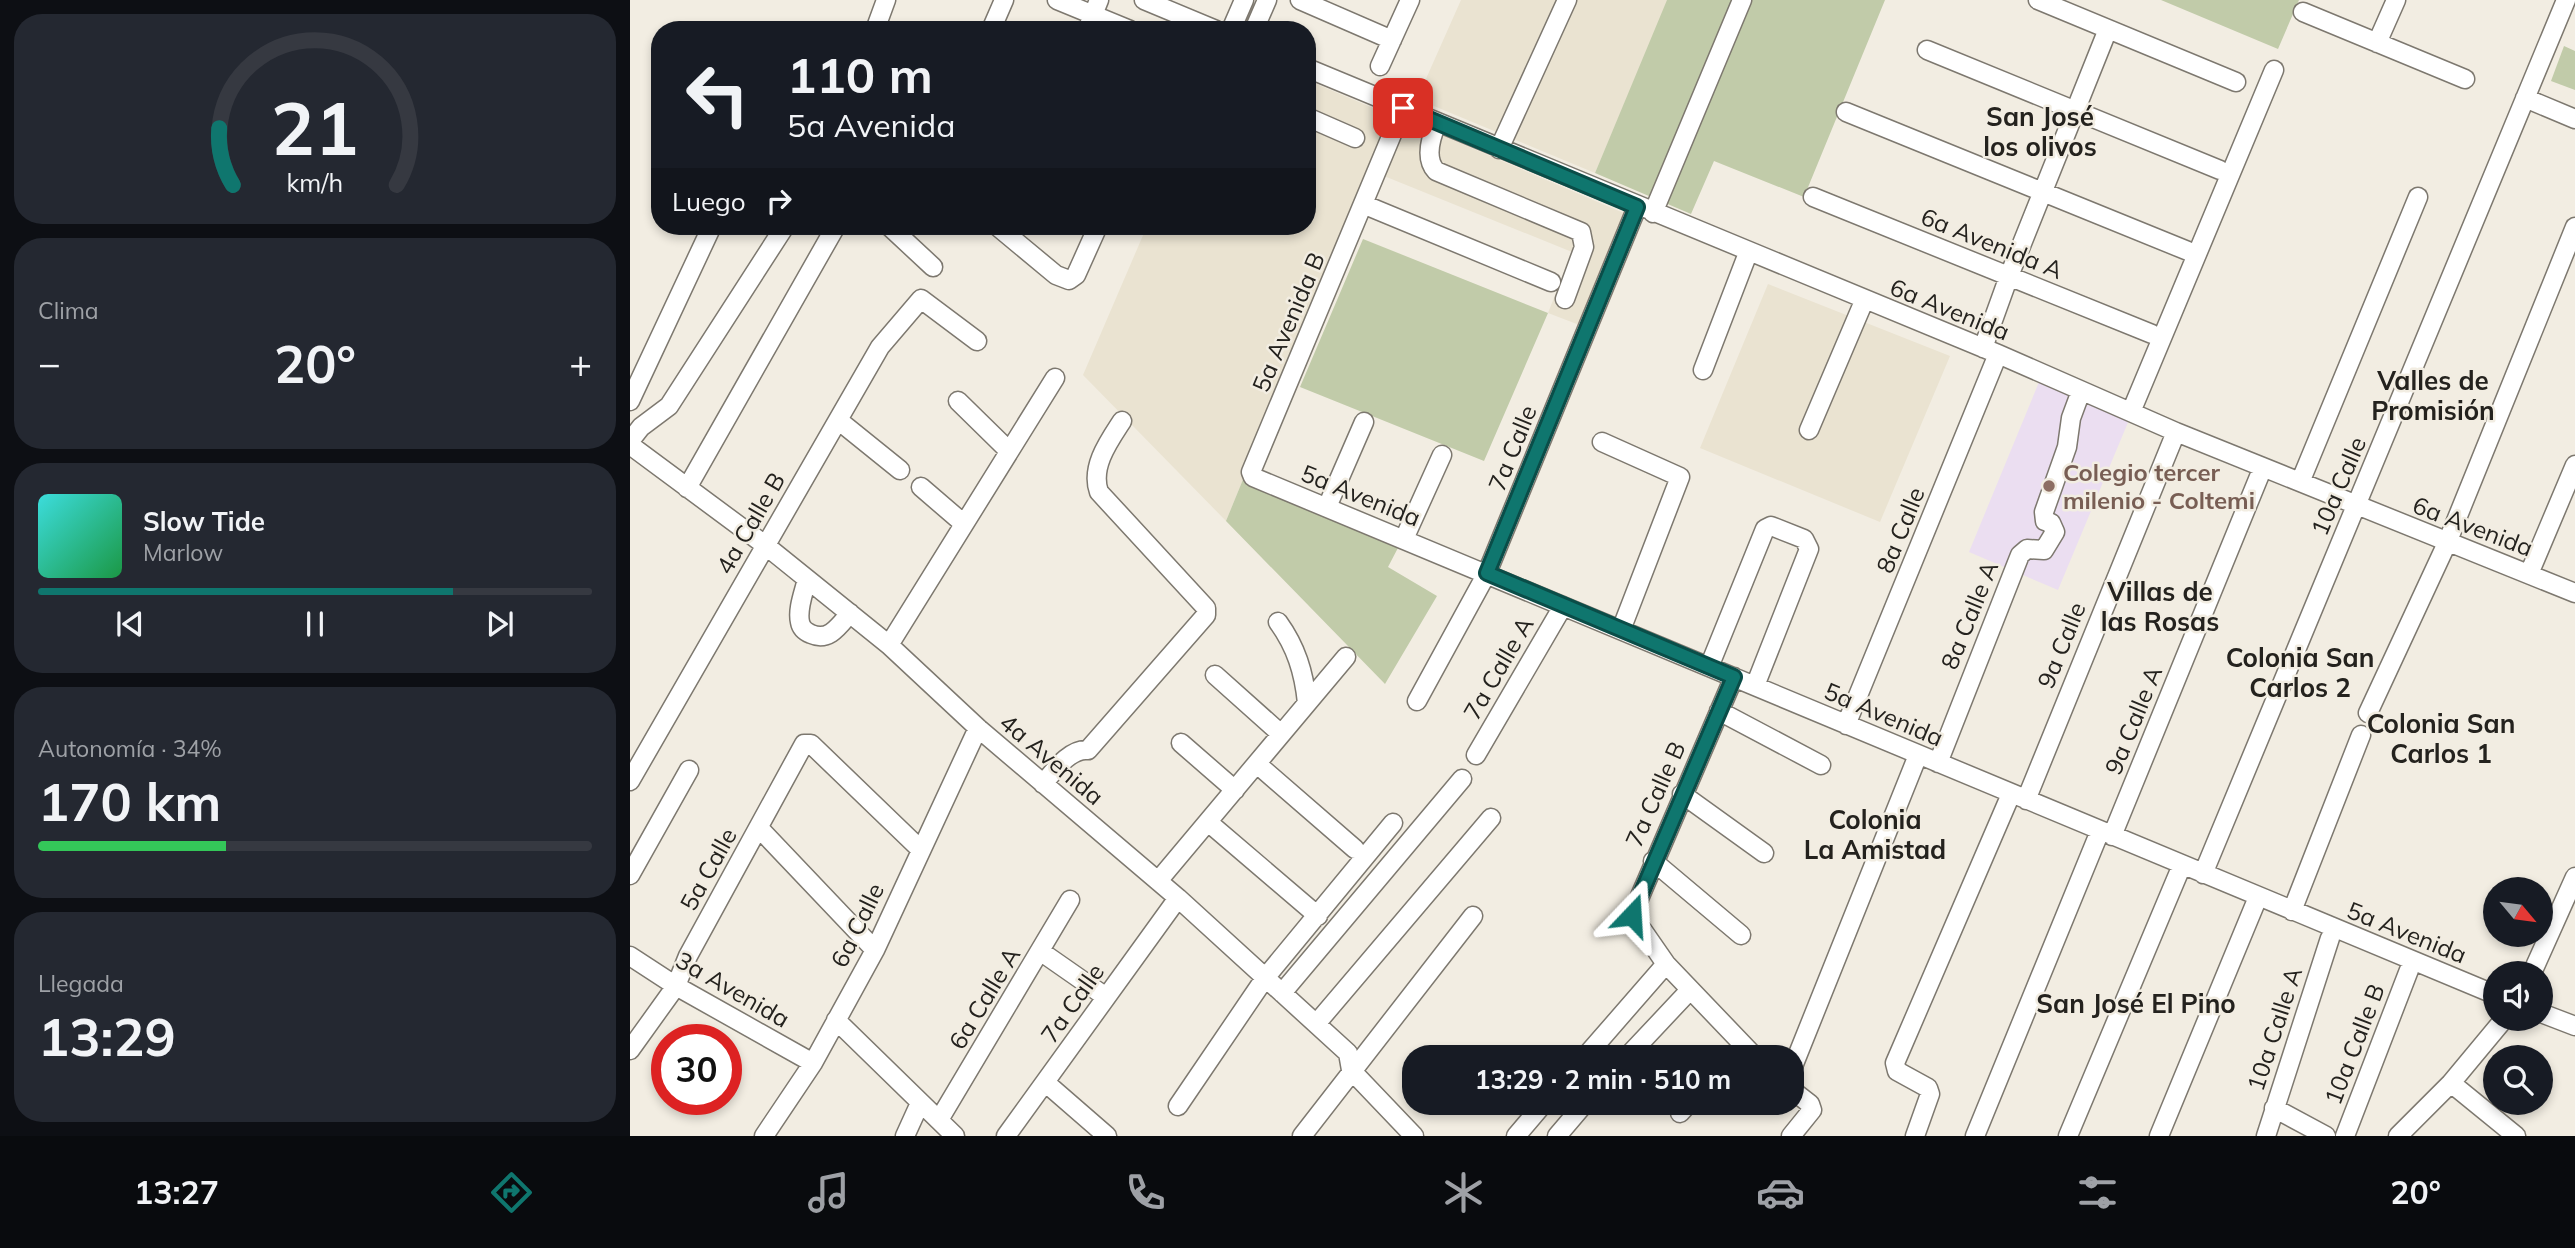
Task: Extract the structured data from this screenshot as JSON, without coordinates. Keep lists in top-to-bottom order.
{
  "streets": {
    "street": [
      "6a Avenida A",
      "6a Avenida",
      "5a Avenida B",
      "7a Calle",
      "10a Calle",
      "5a Avenida",
      "4a Calle B",
      "8a Calle",
      "8a Calle A",
      "9a Calle",
      "7a Calle A",
      "9a Calle A",
      "4a Avenida",
      "7a Calle B",
      "5a Calle",
      "6a Calle",
      "3a Avenida",
      "6a Calle A",
      "10a Calle A",
      "10a Calle B"
    ]
  },
  "crossings": [
    ["6a Avenida A", "8a Calle"],
    ["6a Avenida", "5a Avenida B"],
    ["6a Avenida", "7a Calle"],
    ["6a Avenida", "10a Calle"],
    ["6a Avenida", "8a Calle"],
    ["6a Avenida", "8a Calle A"],
    ["6a Avenida", "9a Calle"],
    ["6a Avenida", "9a Calle A"],
    ["5a Avenida B", "5a Avenida"],
    ["7a Calle", "5a Avenida"],
    ["7a Calle", "4a Avenida"],
    ["10a Calle", "5a Avenida"],
    ["5a Avenida", "8a Calle"],
    ["5a Avenida", "8a Calle A"],
    ["5a Avenida", "9a Calle"],
    ["5a Avenida", "7a Calle A"],
    ["5a Avenida", "9a Calle A"],
    ["5a Avenida", "7a Calle B"],
    ["4a Calle B", "4a Avenida"],
    ["4a Avenida", "6a Calle"],
    ["5a Calle", "6a Calle"],
    ["5a Calle", "3a Avenida"],
    ["6a Calle", "3a Avenida"]
  ],
  "districts": [
    "San José los olivos",
    "Valles de Promisión",
    "Villas de las Rosas",
    "Colonia San Carlos 2",
    "Colonia San Carlos 1",
    "Colonia La Amistad",
    "San José El Pino"
  ],
  "places": ["Colegio tercer milenio - Coltemi"],
  "north": "bottom right",
  "page": {
    "turn": ["110 m", "5a Avenida"],
    "then": "Luego",
    "tile": [
      "Clima",
      ["Autonomía · 34%", "170 km"],
      ["Llegada", "13:29"]
    ],
    "heat": ["−", "20°", "+"],
    "song": ["Slow Tide", "Marlow"],
    "limit": "30",
    "trip": "13:29 · 2 min · 510 m",
    "tabs": ["13:27", "20°"],
    "gauge": ["21", "km/h"]
  }
}
